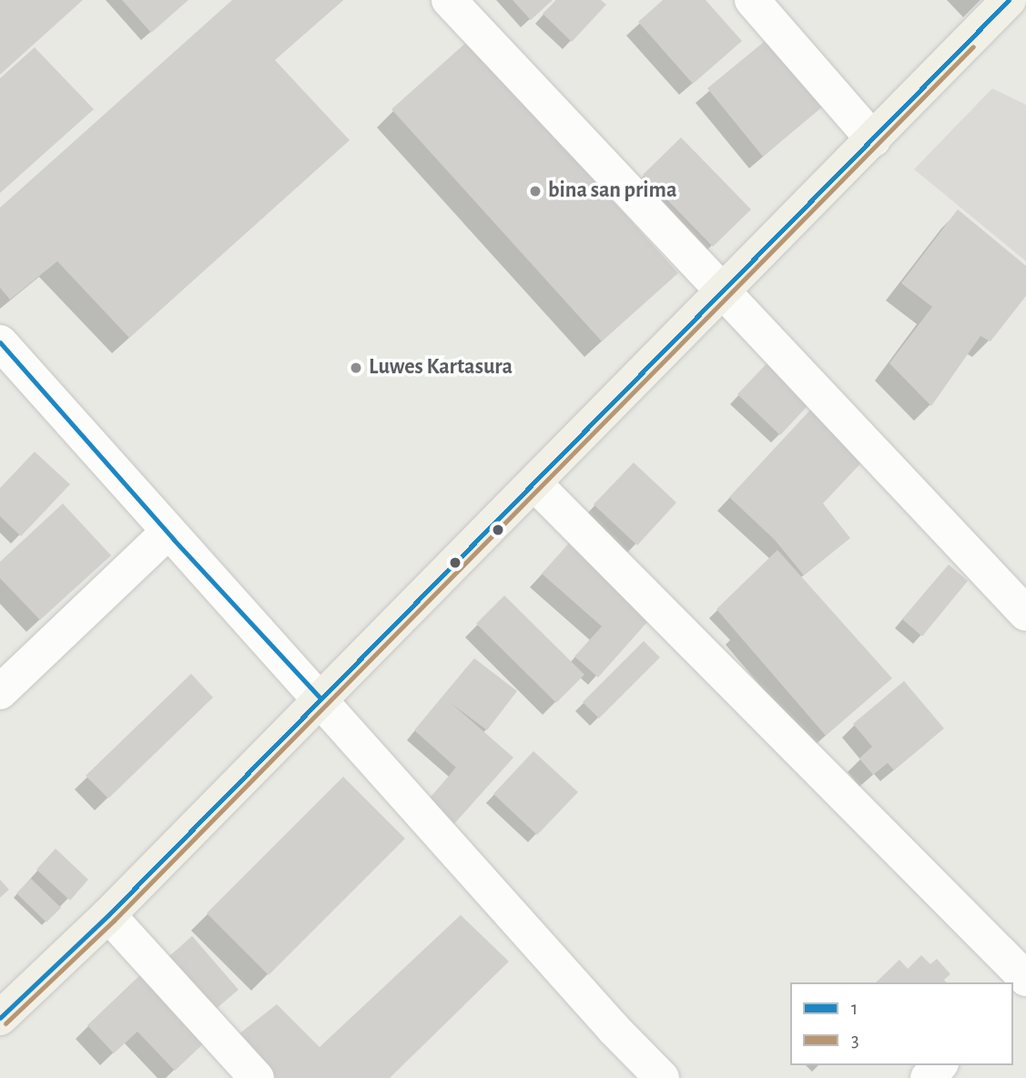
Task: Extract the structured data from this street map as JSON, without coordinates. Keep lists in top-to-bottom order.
{
  "places": ["bina san prima", "Luwes Kartasura"],
  "lines": ["transit line 1", "transit line 3"],
  "legend": ["1", "3"]
}
